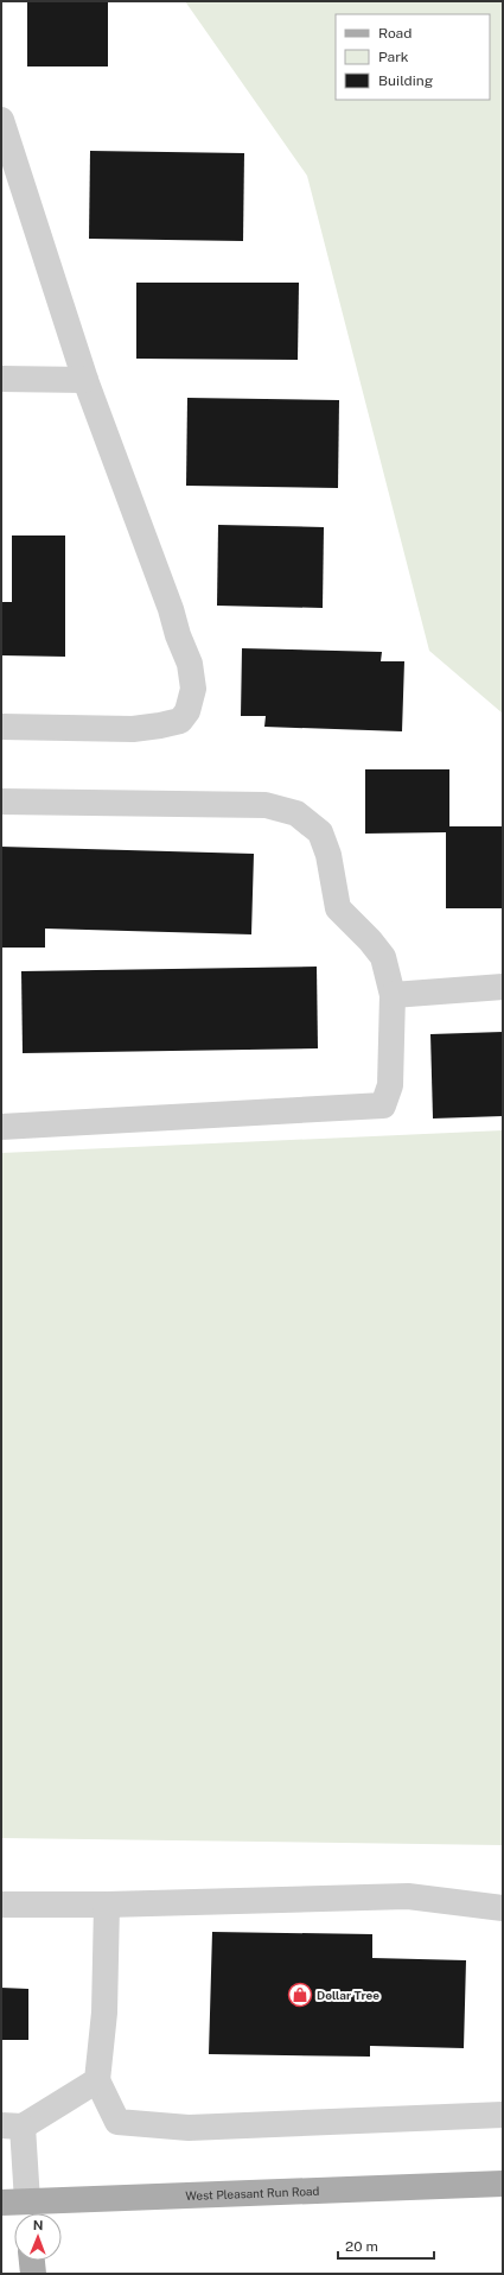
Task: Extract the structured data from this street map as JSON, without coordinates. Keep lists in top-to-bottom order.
{
  "streets": {
    "main road": ["West Pleasant Run Road"]
  },
  "places": {
    "shop": ["Dollar Tree"]
  },
  "legend": ["Road", "Park", "Building"],
  "scale_bar": "20 m",
  "north": "top"
}
